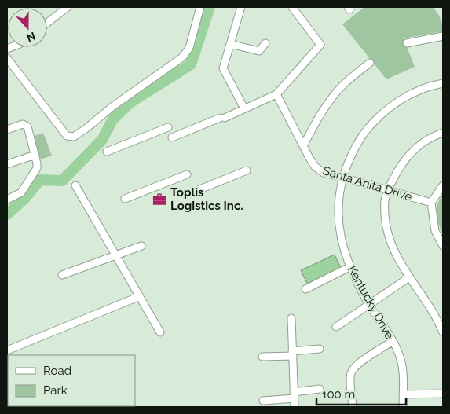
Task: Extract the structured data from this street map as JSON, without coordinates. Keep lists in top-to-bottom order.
{
  "streets": {
    "street": ["Santa Anita Drive", "Kentucky Drive"]
  },
  "crossings": [
    ["Santa Anita Drive", "Kentucky Drive"]
  ],
  "places": {
    "office": ["Toplis Logistics Inc."]
  },
  "legend": ["Road", "Park"],
  "scale_bar": "100 m",
  "north": "bottom"
}
